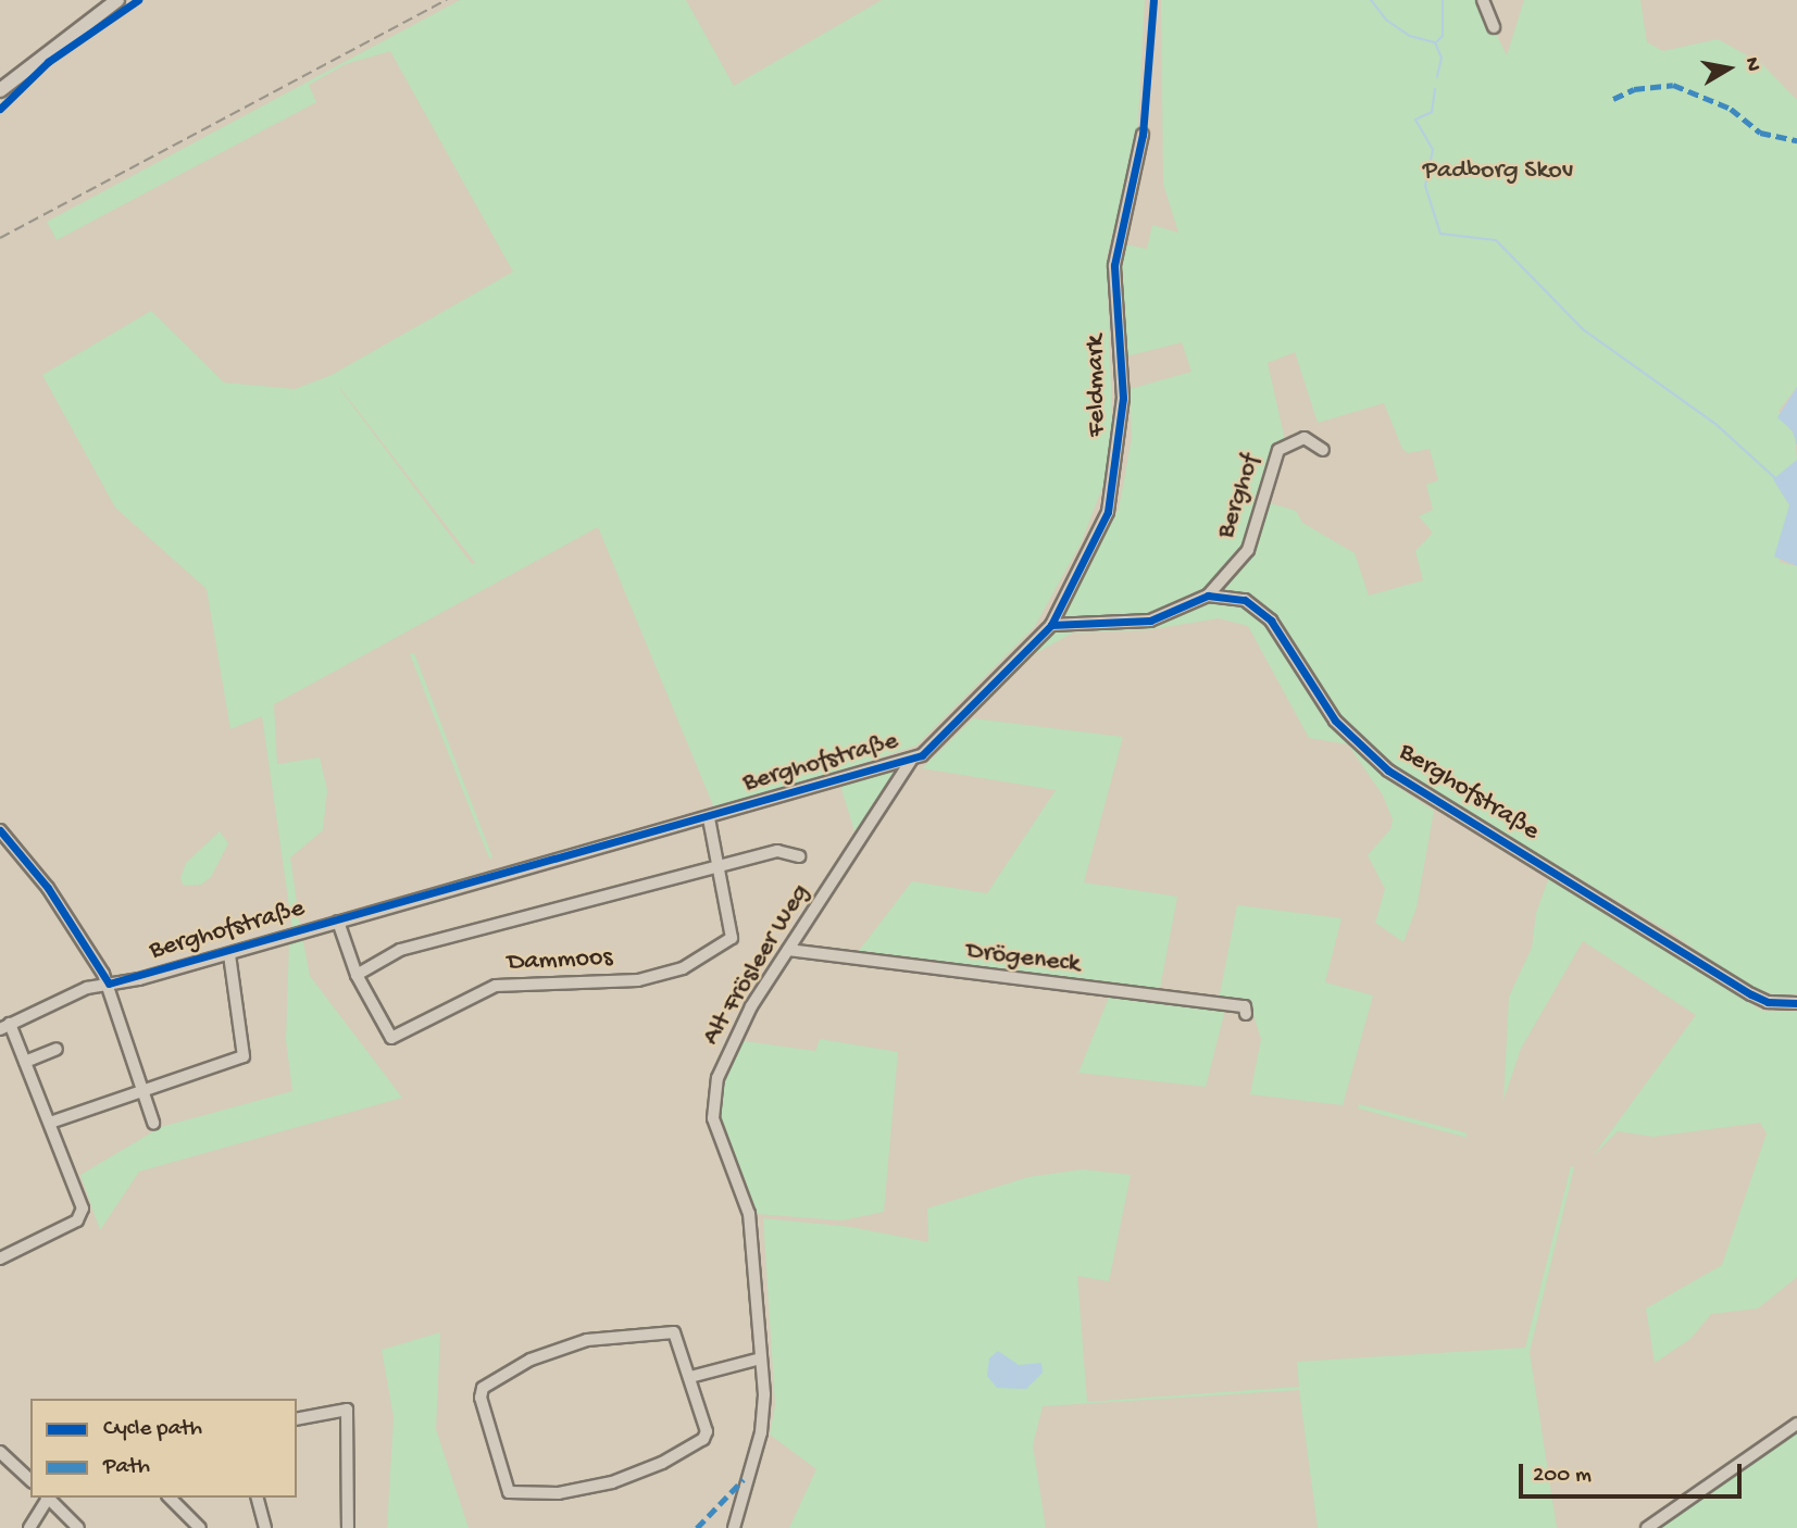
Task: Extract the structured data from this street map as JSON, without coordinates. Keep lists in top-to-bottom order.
{
  "streets": {
    "street": [
      "Feldmark",
      "Berghof",
      "Berghofstraße",
      "Drögeneck",
      "Dammoos",
      "Alt Frösleer Weg"
    ]
  },
  "crossings": [
    ["Feldmark", "Berghofstraße"],
    ["Berghof", "Berghofstraße"],
    ["Berghofstraße", "Dammoos"],
    ["Berghofstraße", "Alt Frösleer Weg"],
    ["Drögeneck", "Alt Frösleer Weg"]
  ],
  "parks": ["Padborg Skov"],
  "legend": ["Cycle path", "Path"],
  "scale_bar": "200 m",
  "north": "right"
}
